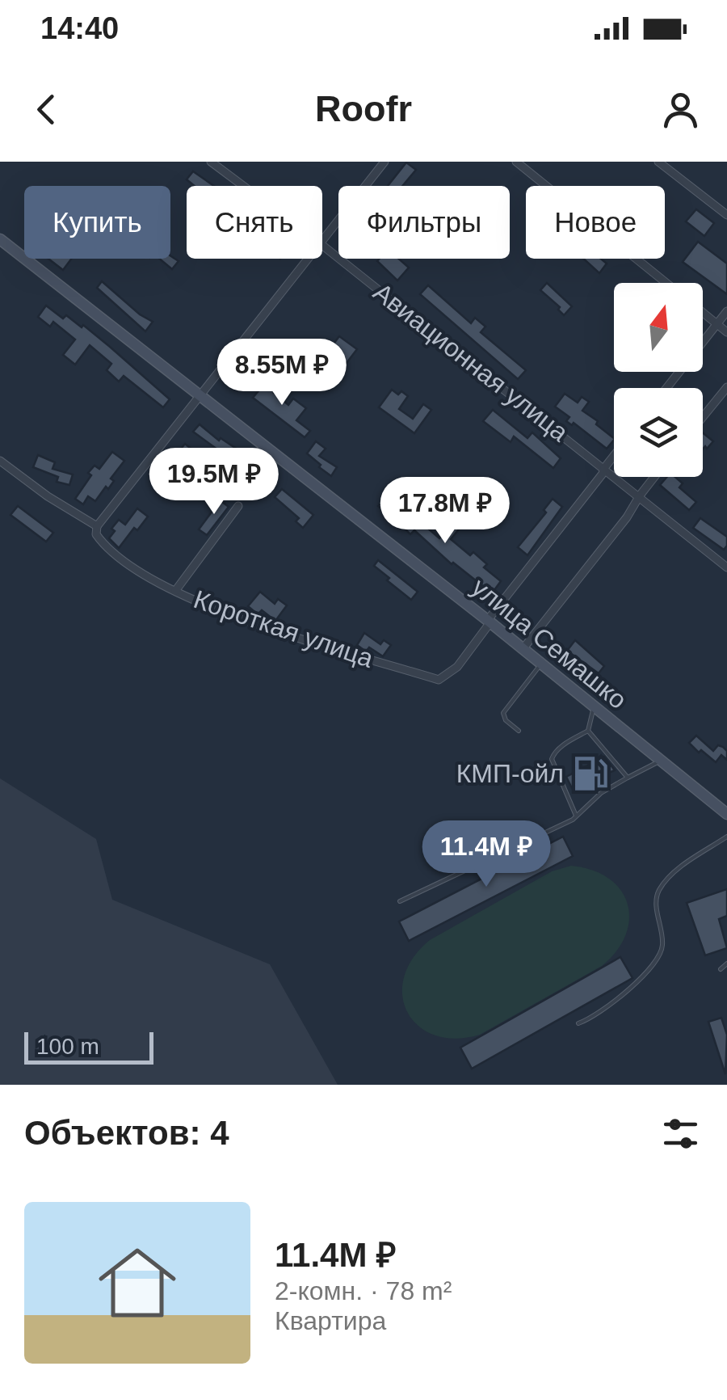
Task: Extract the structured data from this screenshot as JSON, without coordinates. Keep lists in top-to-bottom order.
{
  "streets": {
    "main road": ["улица Семашко"],
    "street": ["Авиационная улица", "Короткая улица"]
  },
  "crossings": [
    ["Короткая улица", "улица Семашко"]
  ],
  "places": {
    "fuel station": ["КМП-ойл"]
  },
  "scale_bar": "100 m",
  "north": "top",
  "page": {
    "status": "14:40",
    "header": "Roofr",
    "chip": [
      "Купить",
      "Снять",
      "Фильтры",
      "Новое"
    ],
    "price": [
      "8.55M ₽",
      "19.5M ₽",
      "17.8M ₽",
      "11.4M ₽"
    ],
    "scale": "100 m",
    "heading": "Объектов: 4",
    "list": [
      {
        "name": "11.4M ₽",
        "note": "2-комн. · 78 m² · Квартира"
      }
    ]
  }
}
